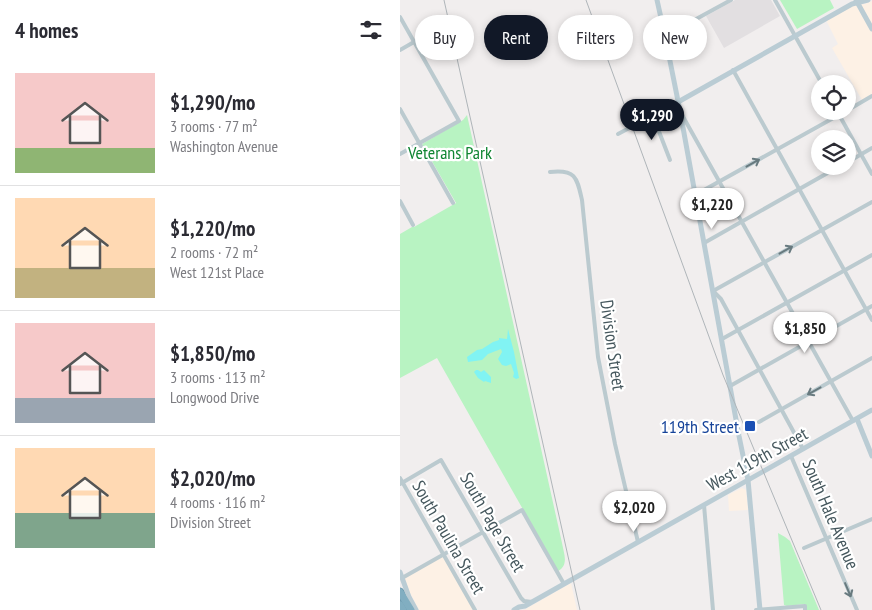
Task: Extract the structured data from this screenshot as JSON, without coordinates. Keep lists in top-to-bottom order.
{
  "streets": {
    "main road": ["West 119th Street"],
    "street": [
      "Division Street",
      "South Hale Avenue",
      "South Page Street",
      "South Paulina Street"
    ]
  },
  "crossings": [
    ["Division Street", "West 119th Street"],
    ["West 119th Street", "South Hale Avenue"],
    ["West 119th Street", "South Page Street"],
    ["South Page Street", "South Paulina Street"]
  ],
  "one_way": ["South Hale Avenue"],
  "parks": ["Veterans Park"],
  "places": {
    "transit": ["119th Street"]
  },
  "page": {
    "heading": "4 homes",
    "chip": [
      "Buy",
      "Rent",
      "Filters",
      "New"
    ],
    "list": [
      {
        "name": "$1,290/mo",
        "note": "3 rooms · 77 m² · Washington Avenue"
      },
      {
        "name": "$1,220/mo",
        "note": "2 rooms · 72 m² · West 121st Place"
      },
      {
        "name": "$1,850/mo",
        "note": "3 rooms · 113 m² · Longwood Drive"
      },
      {
        "name": "$2,020/mo",
        "note": "4 rooms · 116 m² · Division Street"
      }
    ],
    "price": [
      "$1,290",
      "$1,220",
      "$1,850",
      "$2,020"
    ]
  }
}
